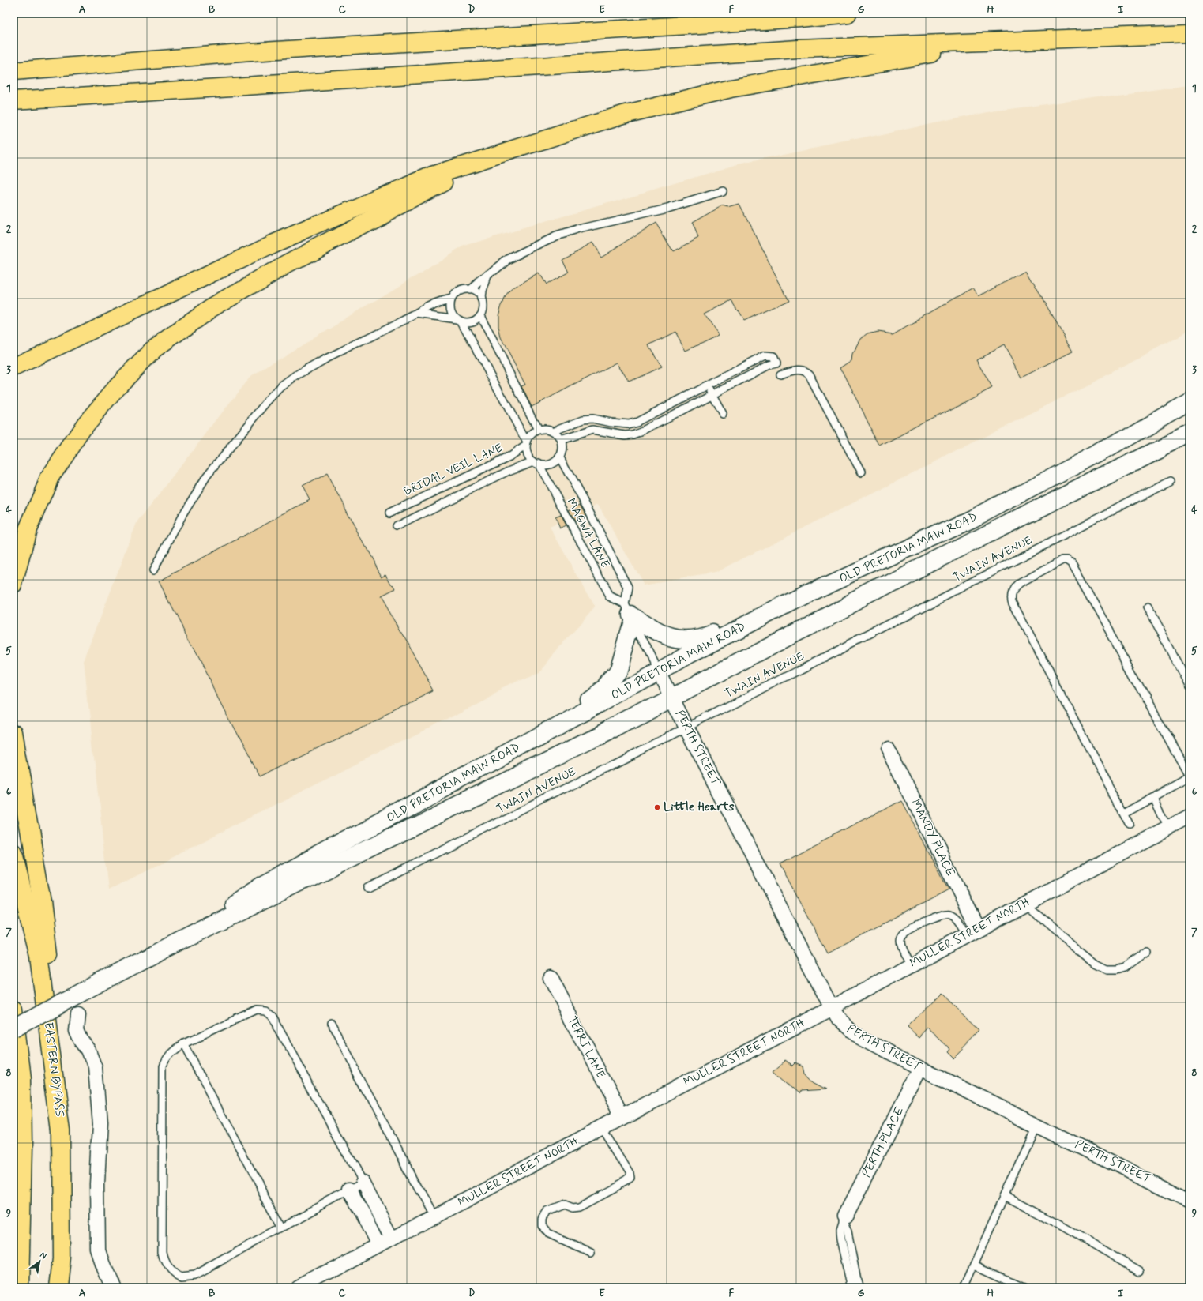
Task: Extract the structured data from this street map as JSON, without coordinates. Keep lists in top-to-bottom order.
{
  "streets": {
    "highway": ["EASTERN BYPASS"],
    "main road": ["OLD PRETORIA MAIN ROAD"],
    "street": [
      "PERTH STREET",
      "MANDY PLACE",
      "MULLER STREET NORTH",
      "TERRI LANE",
      "PERTH PLACE"
    ],
    "lane": ["BRIDAL VEIL LANE", "MAGWA LANE", "TWAIN AVENUE"]
  },
  "crossings": [
    ["BRIDAL VEIL LANE", "MAGWA LANE"],
    ["OLD PRETORIA MAIN ROAD", "PERTH STREET"],
    ["TWAIN AVENUE", "PERTH STREET"],
    ["PERTH STREET", "MULLER STREET NORTH"],
    ["PERTH STREET", "PERTH PLACE"],
    ["MANDY PLACE", "MULLER STREET NORTH"],
    ["MULLER STREET NORTH", "TERRI LANE"]
  ],
  "places": ["Little Hearts"],
  "north": "top right",
  "grid": {
    "columns": [
      "A",
      "B",
      "C",
      "D",
      "E",
      "F",
      "G",
      "H",
      "I"
    ],
    "rows": [
      "1",
      "2",
      "3",
      "4",
      "5",
      "6",
      "7",
      "8",
      "9"
    ]
  }
}
